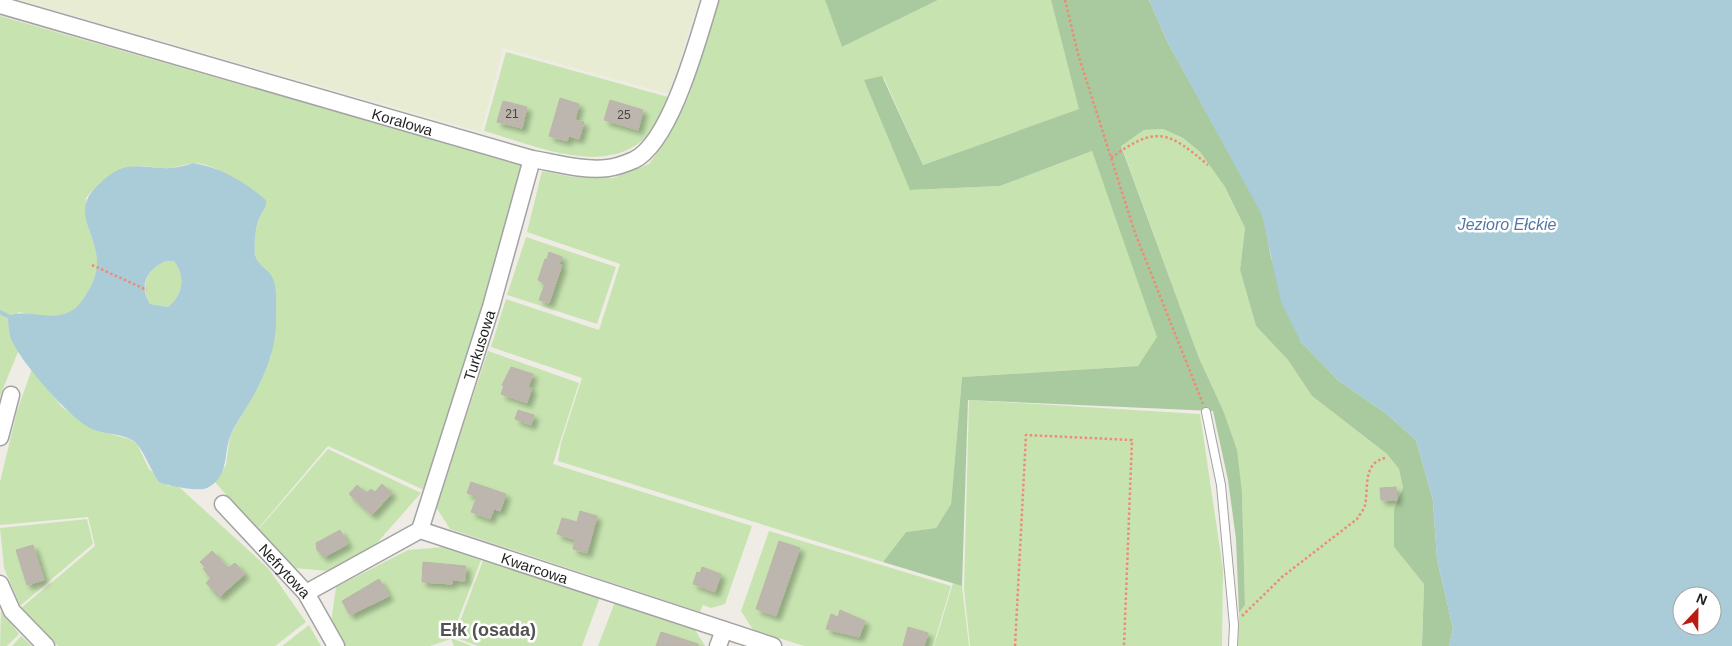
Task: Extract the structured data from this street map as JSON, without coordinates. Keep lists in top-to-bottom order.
{
  "streets": {
    "street": [
      "Koralowa",
      "Turkusowa",
      "Kwarcowa",
      "Nefrytowa"
    ]
  },
  "crossings": [
    ["Koralowa", "Turkusowa"],
    ["Turkusowa", "Kwarcowa"]
  ],
  "districts": ["Ełk (osada)"],
  "water": ["Jezioro Ełckie"],
  "house_numbers": ["21", "25"],
  "north": "top"
}
